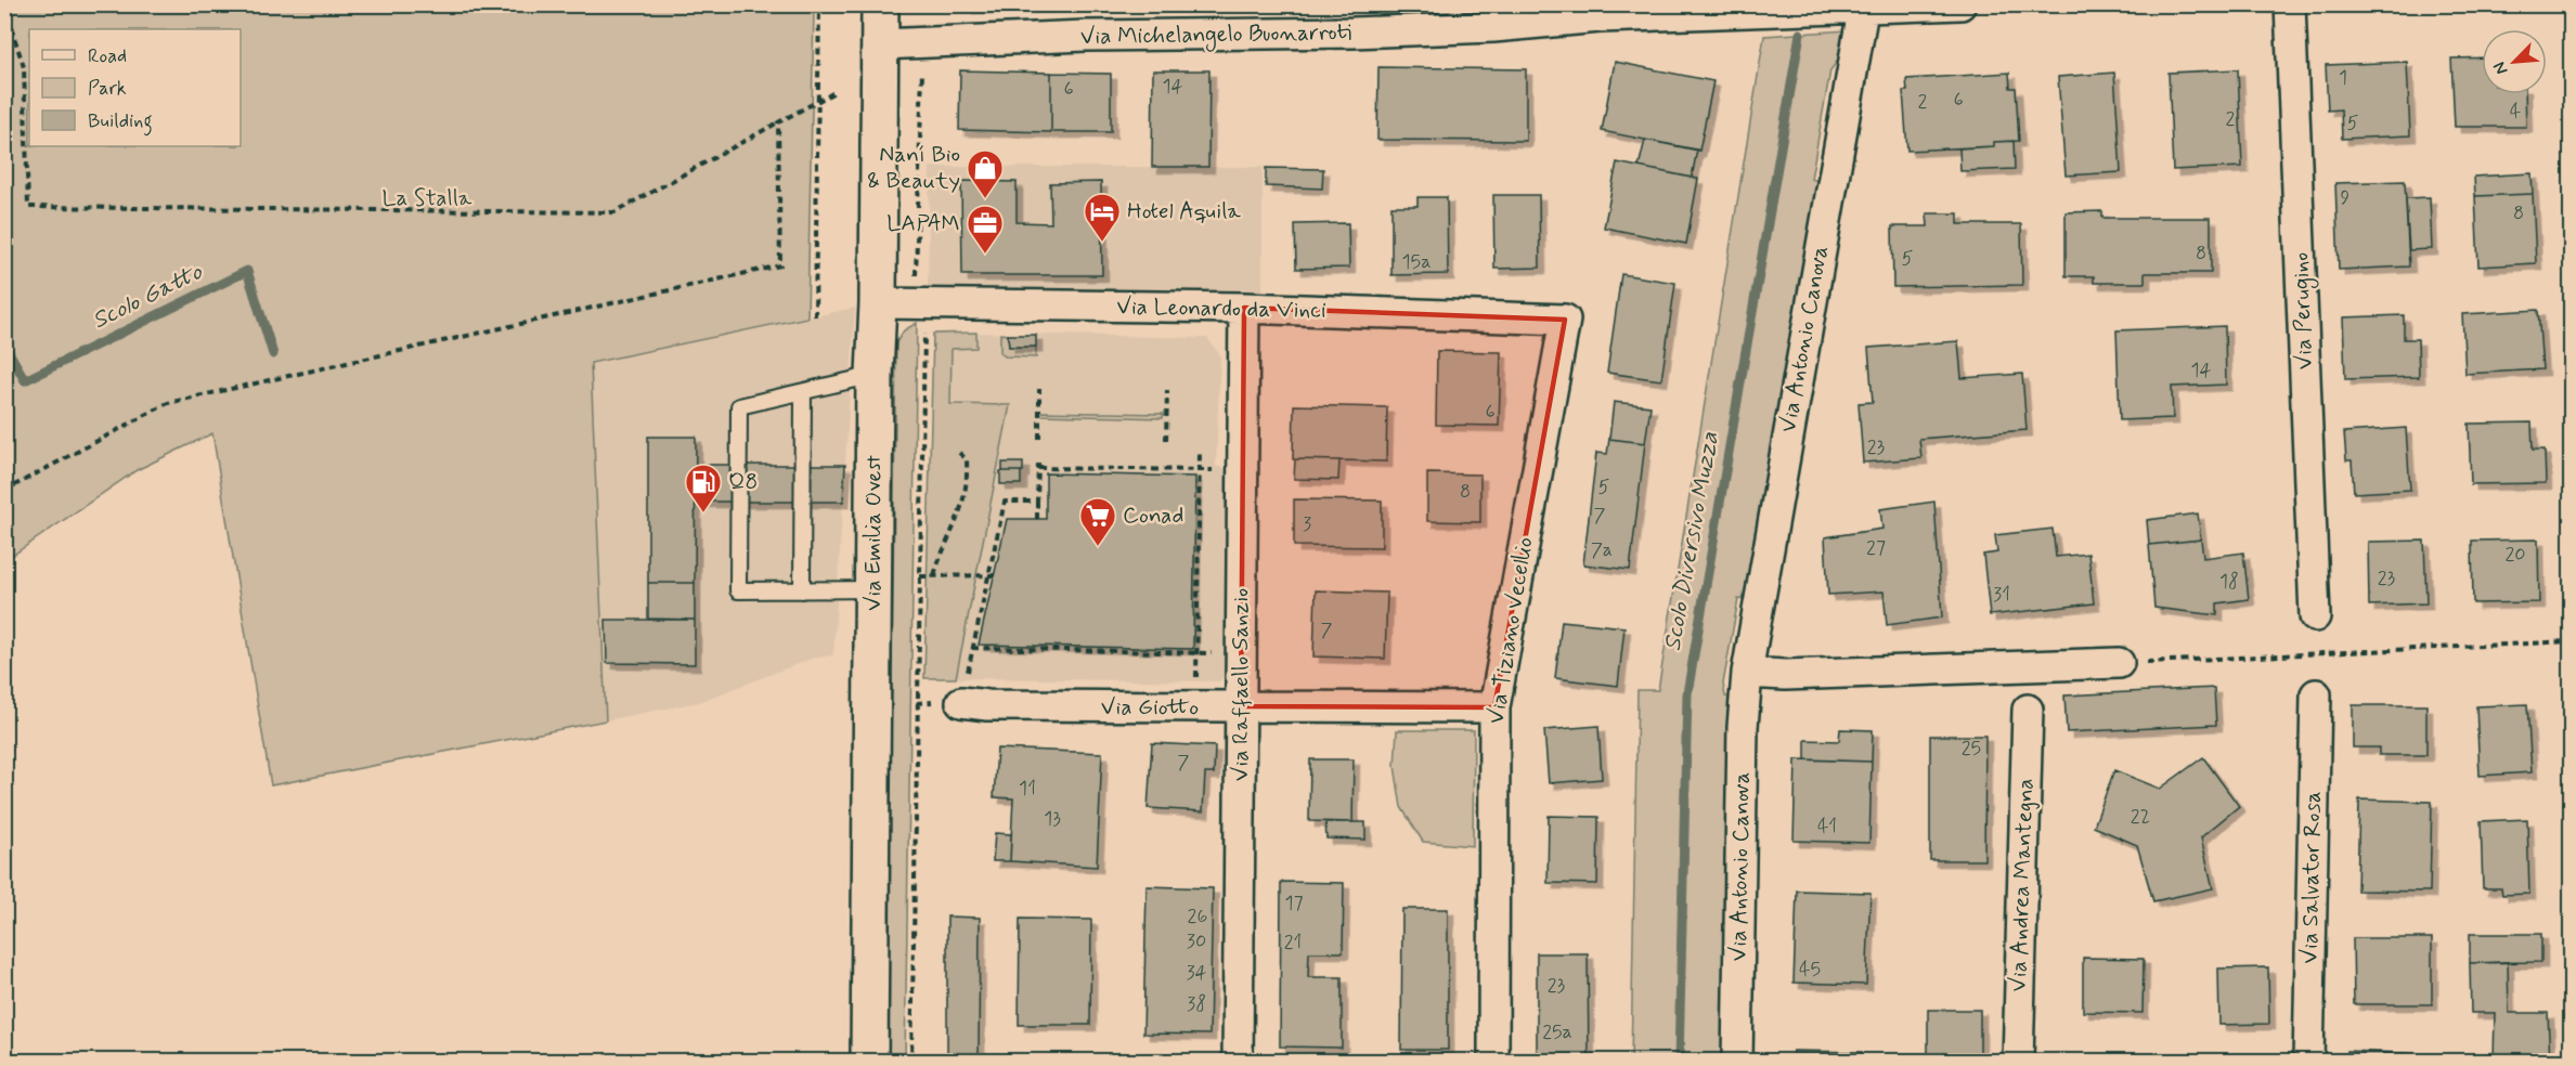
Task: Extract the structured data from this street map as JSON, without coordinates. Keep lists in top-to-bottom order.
{
  "streets": {
    "main road": ["Via Emilia Ovest"],
    "street": [
      "Via Michelangelo Buonarroti",
      "Via Leonardo da Vinci",
      "Via Perugino",
      "Via Antonio Canova",
      "Via Tiziano Vecellio",
      "Via Raffaello Sanzio",
      "Via Giotto",
      "Via Salvator Rosa",
      "Via Andrea Mantegna"
    ]
  },
  "crossings": [
    ["Via Michelangelo Buonarroti", "Via Antonio Canova"],
    ["Via Michelangelo Buonarroti", "Via Emilia Ovest"],
    ["Via Leonardo da Vinci", "Via Emilia Ovest"],
    ["Via Leonardo da Vinci", "Via Tiziano Vecellio"],
    ["Via Leonardo da Vinci", "Via Raffaello Sanzio"],
    ["Via Tiziano Vecellio", "Via Giotto"],
    ["Via Raffaello Sanzio", "Via Giotto"]
  ],
  "water": ["Scolo Gatto", "Scolo Diversivo Muzza"],
  "parks": ["La Stalla"],
  "places": {
    "shop": ["Naní Bio & Beauty"],
    "hotel": ["Hotel Aquila"],
    "office": ["LAPAM"],
    "fuel station": ["Q8"],
    "supermarket": ["Conad"]
  },
  "house_numbers": [
    "1",
    "14",
    "6",
    "6",
    "2",
    "4",
    "2",
    "5",
    "9",
    "8",
    "8",
    "5",
    "15a",
    "14",
    "6",
    "23",
    "5",
    "8",
    "7",
    "3",
    "27",
    "7a",
    "20",
    "23",
    "18",
    "31",
    "7",
    "25",
    "7",
    "11",
    "22",
    "13",
    "41",
    "17",
    "26",
    "30",
    "21",
    "45",
    "34",
    "23",
    "38",
    "25a"
  ],
  "legend": ["Road", "Park", "Building"],
  "north": "bottom left"
}
